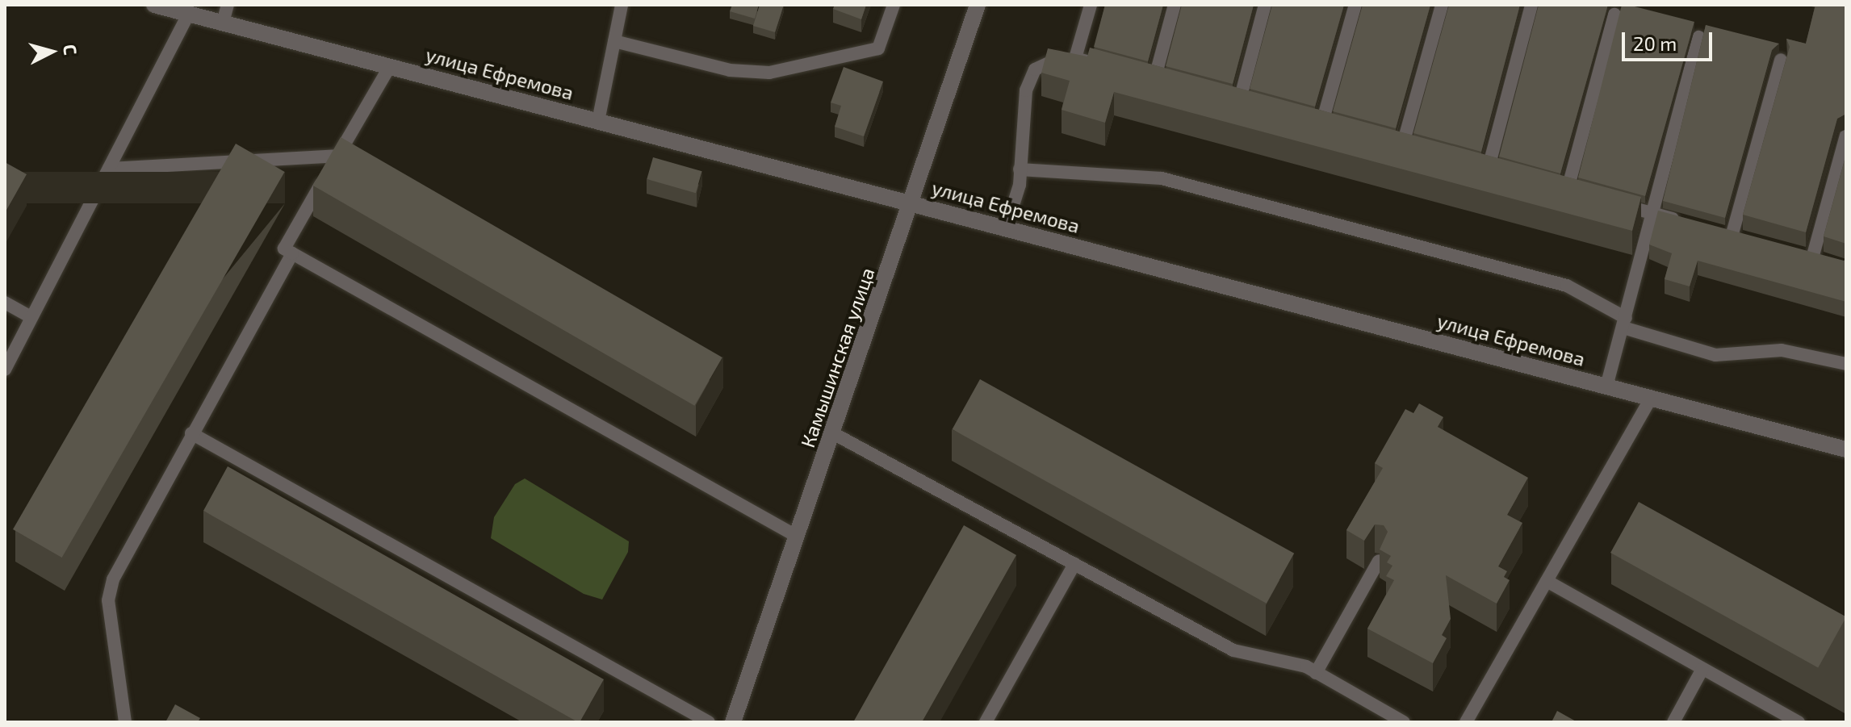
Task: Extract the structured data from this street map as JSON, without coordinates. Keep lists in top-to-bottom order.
{
  "streets": {
    "street": ["улица Ефремова", "Камышинская улица"]
  },
  "crossings": [
    ["улица Ефремова", "Камышинская улица"]
  ],
  "scale_bar": "20 m",
  "north": "right"
}
